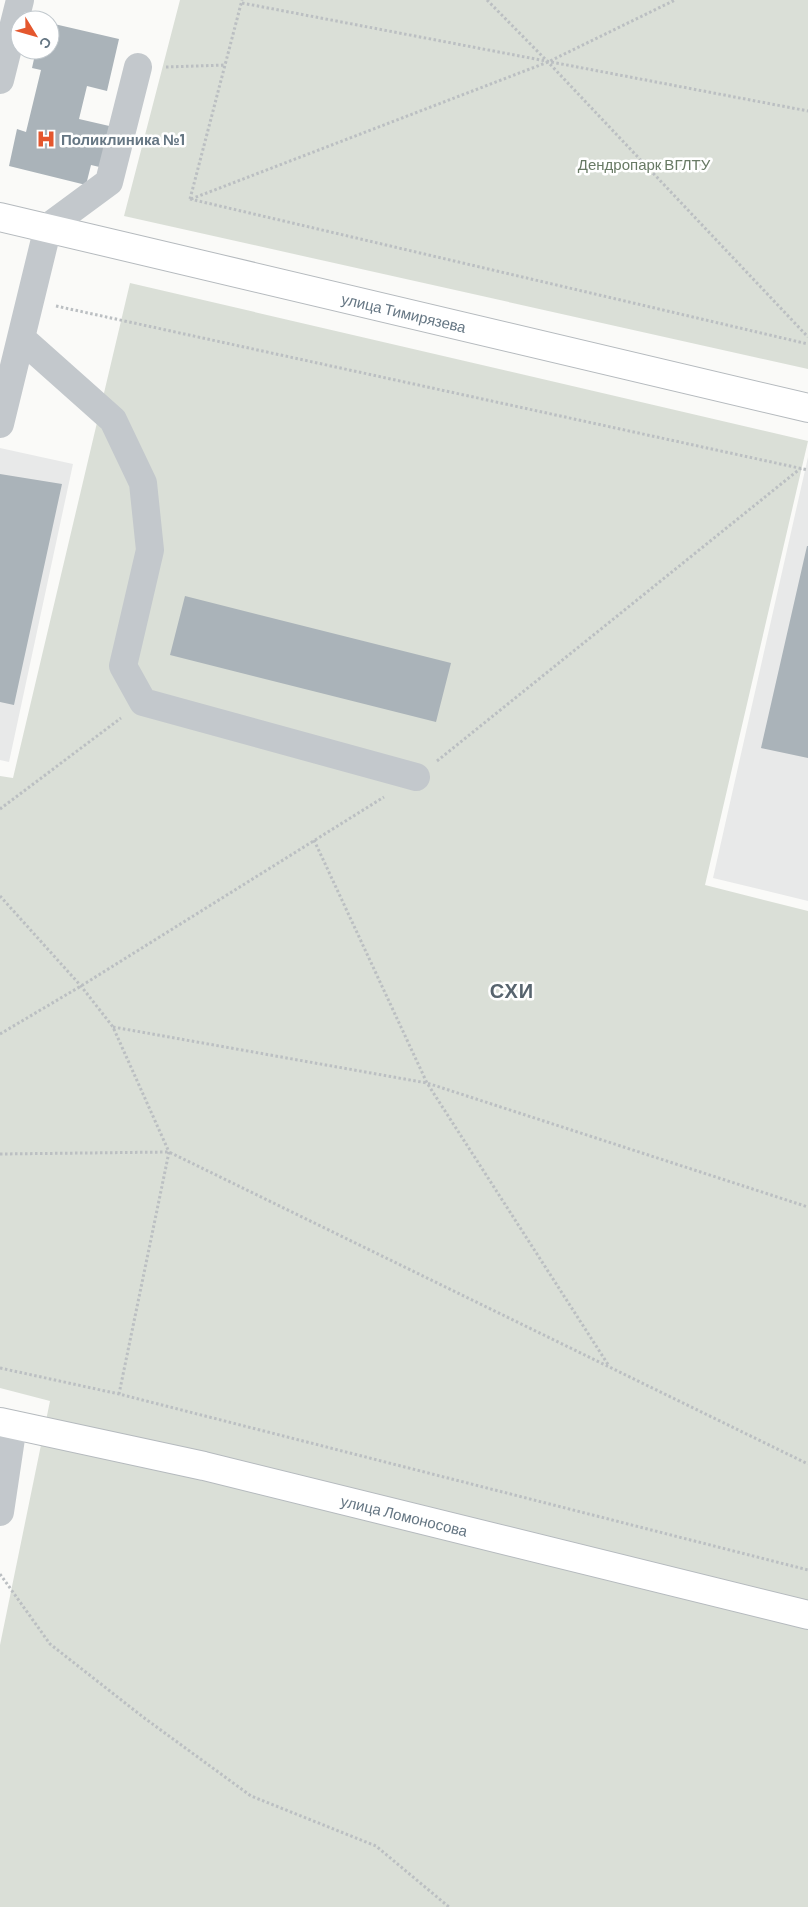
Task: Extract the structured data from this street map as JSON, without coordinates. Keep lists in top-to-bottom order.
{
  "streets": {
    "main road": ["улица Тимирязева", "улица Ломоносова"]
  },
  "districts": ["СХИ"],
  "parks": ["Дендропарк ВГЛТУ"],
  "places": {
    "hospital": ["Поликлиника №1"]
  },
  "north": "bottom right"
}
